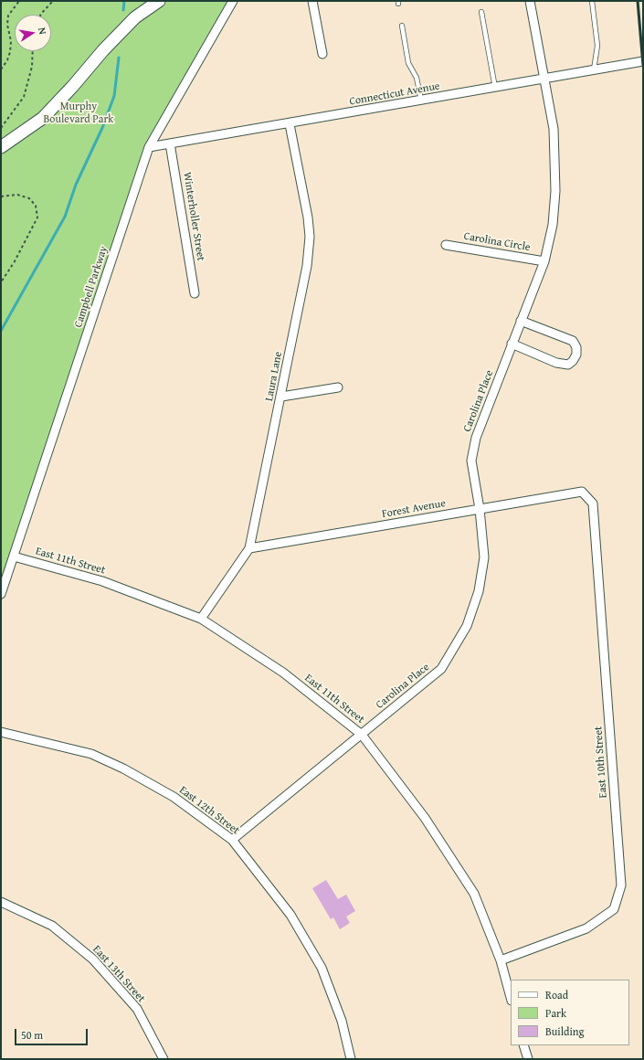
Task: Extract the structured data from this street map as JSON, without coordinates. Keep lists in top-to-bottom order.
{
  "streets": {
    "street": [
      "Connecticut Avenue",
      "Winterholler Street",
      "Carolina Circle",
      "Campbell Parkway",
      "Laura Lane",
      "Carolina Place",
      "Forest Avenue",
      "East 11th Street",
      "East 10th Street",
      "East 12th Street",
      "East 13th Street"
    ]
  },
  "crossings": [
    ["Connecticut Avenue", "Winterholler Street"],
    ["Connecticut Avenue", "Campbell Parkway"],
    ["Connecticut Avenue", "Laura Lane"],
    ["Connecticut Avenue", "Carolina Place"],
    ["Carolina Circle", "Carolina Place"],
    ["Campbell Parkway", "East 11th Street"],
    ["Laura Lane", "Forest Avenue"],
    ["Laura Lane", "East 11th Street"],
    ["Carolina Place", "Forest Avenue"],
    ["Carolina Place", "East 11th Street"],
    ["Carolina Place", "East 12th Street"],
    ["Forest Avenue", "East 10th Street"],
    ["East 11th Street", "East 10th Street"]
  ],
  "parks": ["Murphy Boulevard Park"],
  "legend": ["Road", "Park", "Building"],
  "scale_bar": "50 m",
  "north": "right"
}
